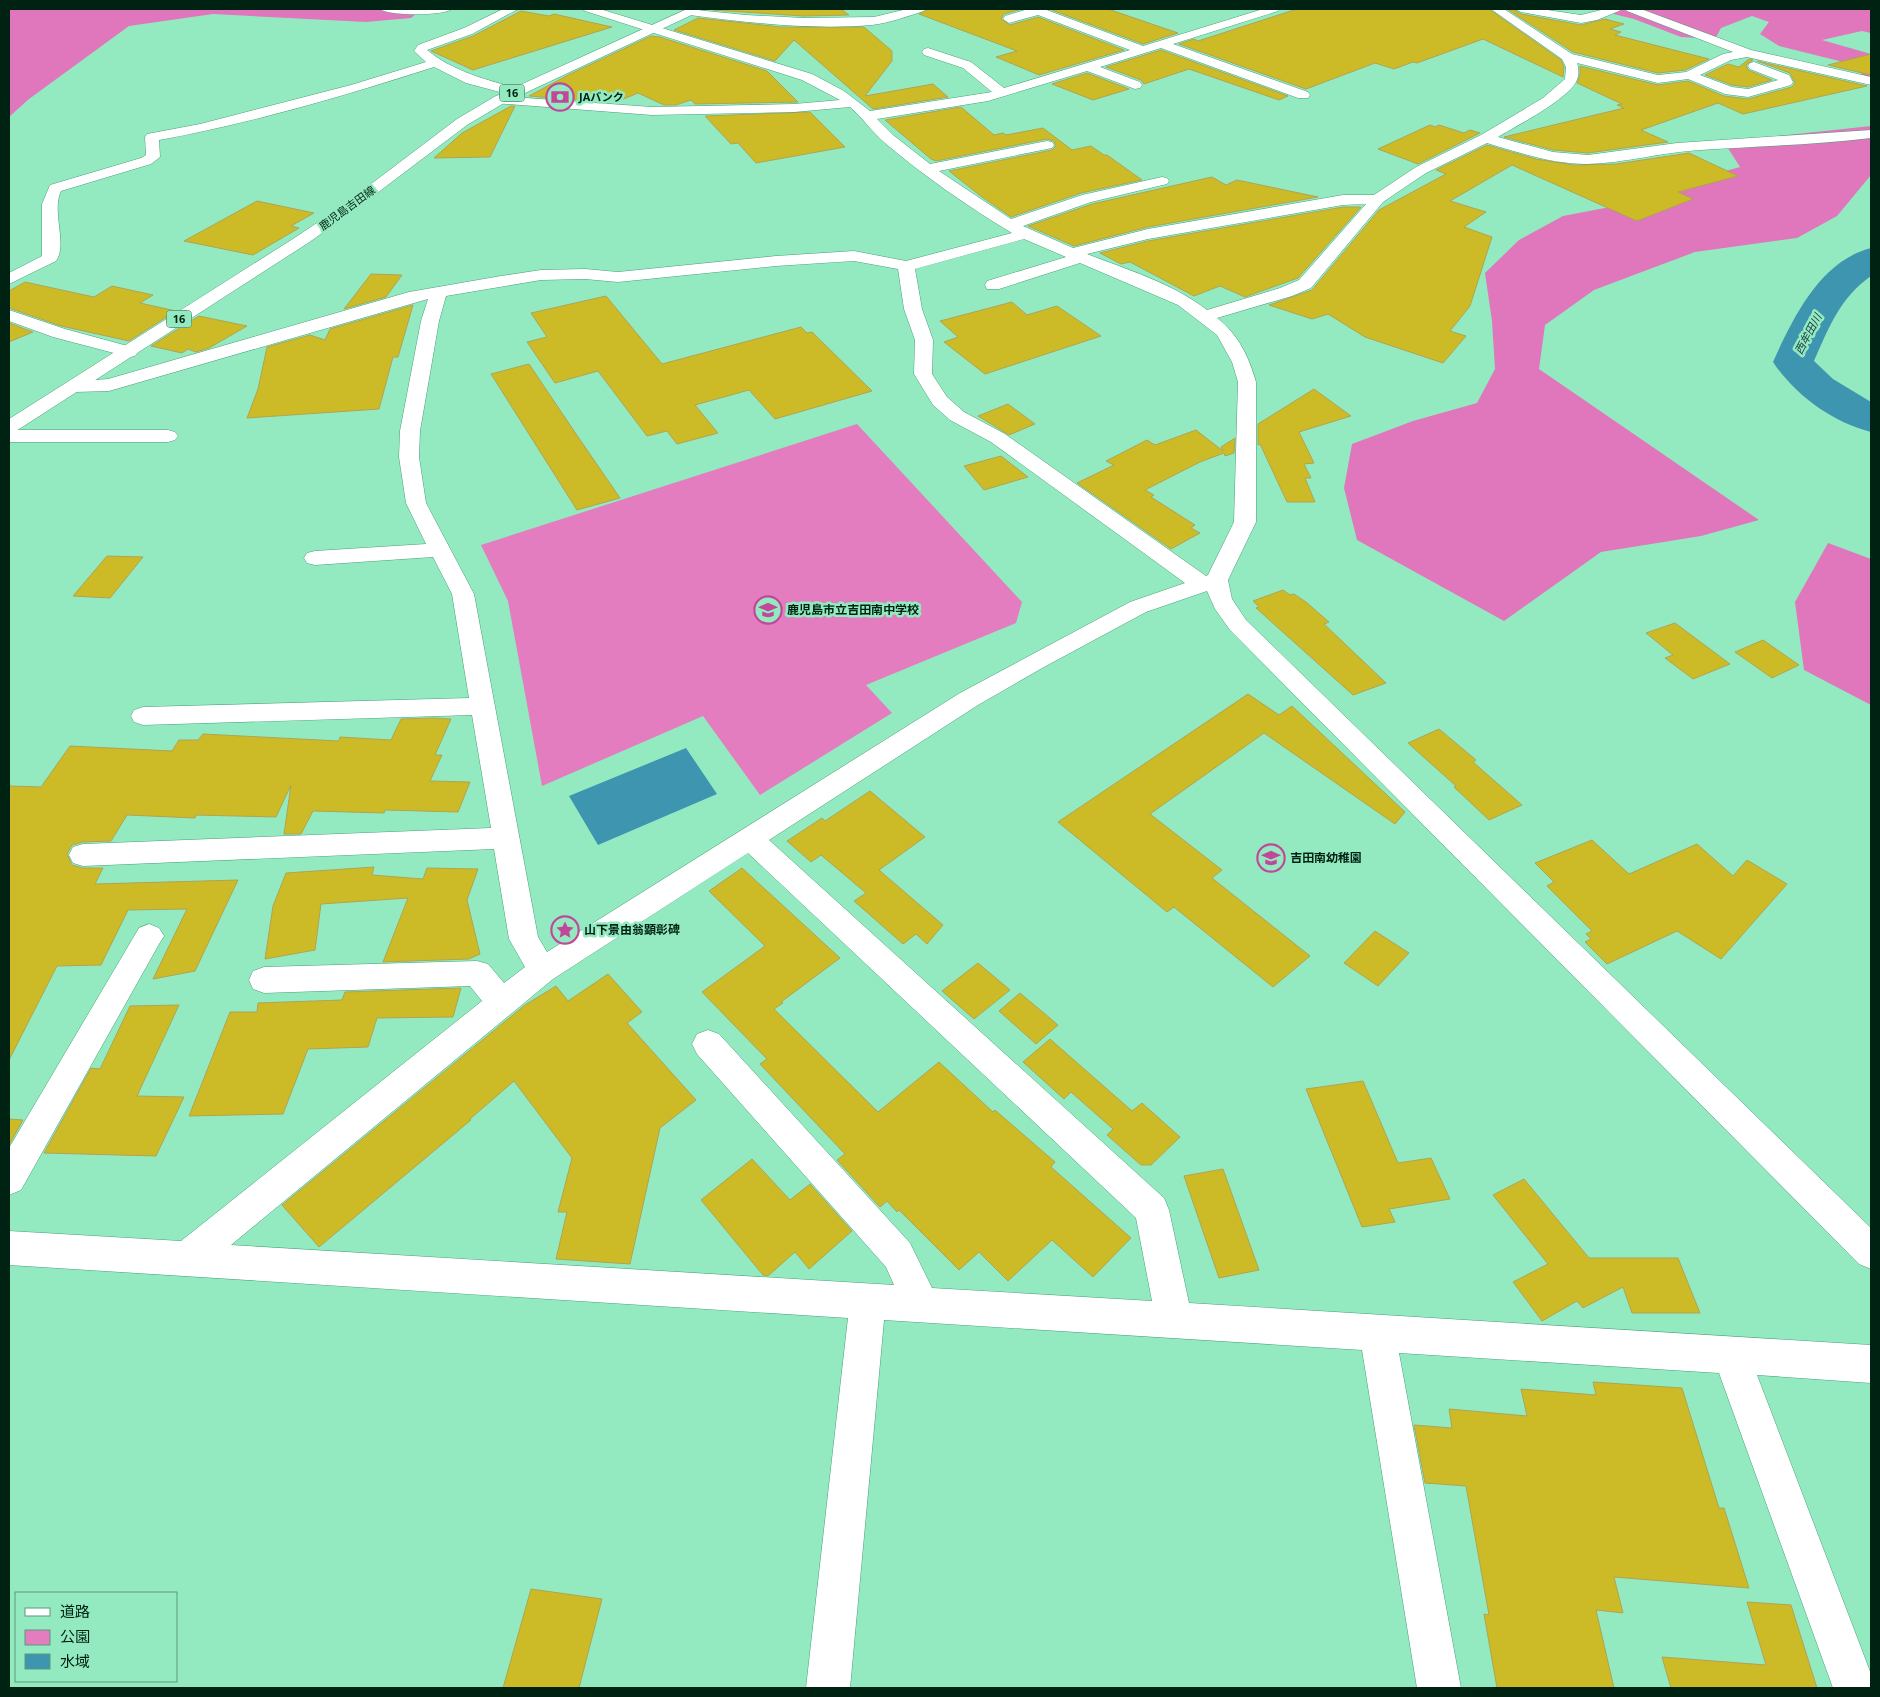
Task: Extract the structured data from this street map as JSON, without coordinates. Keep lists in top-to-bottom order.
{
  "streets": {
    "street": ["16", "鹿児島吉田線"]
  },
  "water": ["西牟田川"],
  "places": {
    "bank": ["JAバンク"],
    "school or university": ["鹿児島市立吉田南中学校", "吉田南幼稚園"],
    "place": ["山下景由翁顕彰碑"]
  },
  "legend": ["道路", "公園", "水域"]
}
